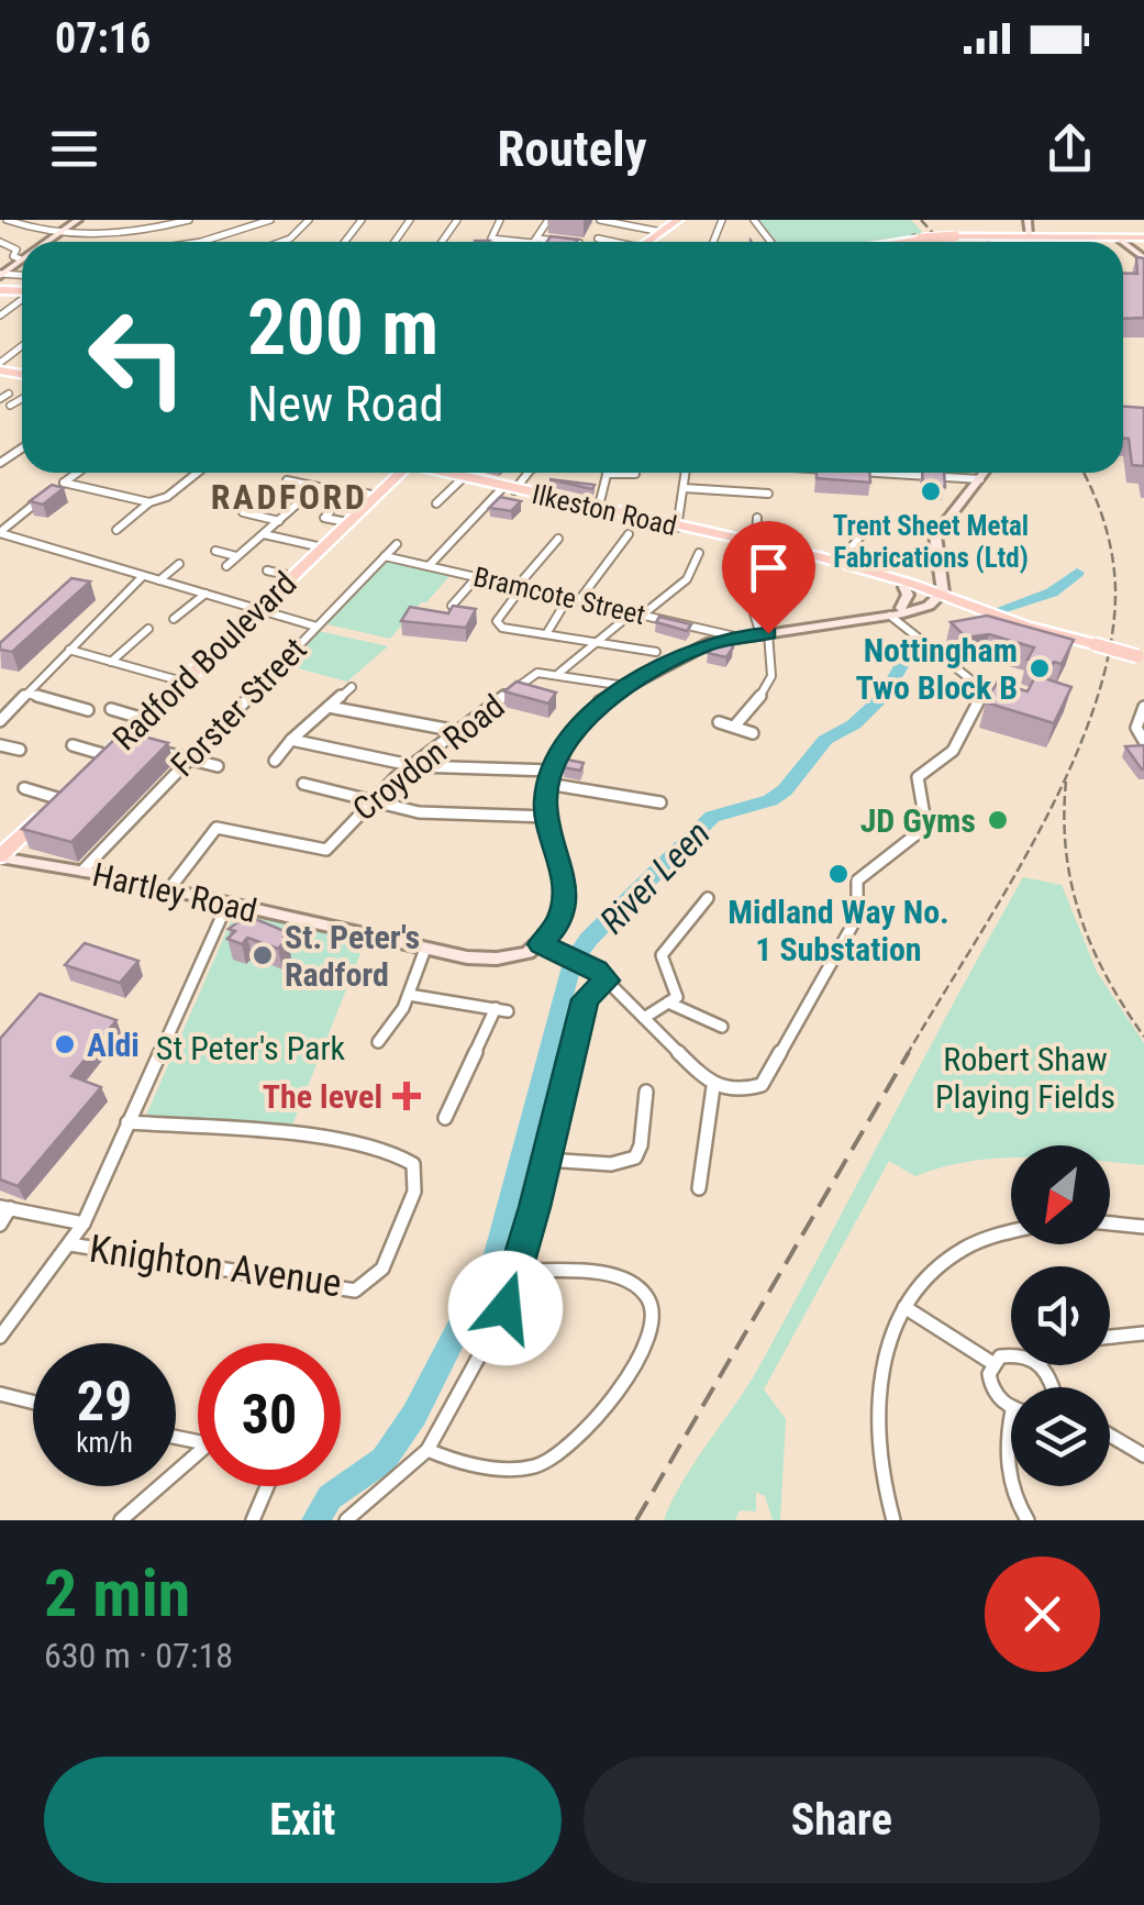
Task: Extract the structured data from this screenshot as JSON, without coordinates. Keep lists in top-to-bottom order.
{
  "streets": {
    "main road": ["Ilkeston Road", "Radford Boulevard"],
    "street": [
      "Bramcote Street",
      "Forster Street",
      "Croydon Road",
      "Hartley Road",
      "Knighton Avenue"
    ]
  },
  "crossings": [
    ["Bramcote Street", "Forster Street"],
    ["Forster Street", "Hartley Road"],
    ["Croydon Road", "Hartley Road"]
  ],
  "districts": ["RADFORD"],
  "water": ["River Leen"],
  "parks": ["St Peter's Park", "Robert Shaw Playing Fields"],
  "places": {
    "other": [
      "Trent Sheet Metal Fabrications (Ltd)",
      "Nottingham Two Block B",
      "JD Gyms",
      "Midland Way No. 1 Substation",
      "St. Peter's Radford",
      "Aldi"
    ],
    "health": ["The level"]
  },
  "north": "bottom left",
  "page": {
    "status": "07:16",
    "header": "Routely",
    "turn": ["200 m", "New Road"],
    "speed": "29 km/h",
    "limit": "30",
    "heading": ["2 min", "630 m · 07:18"],
    "buttons": ["Exit", "Share"]
  }
}
